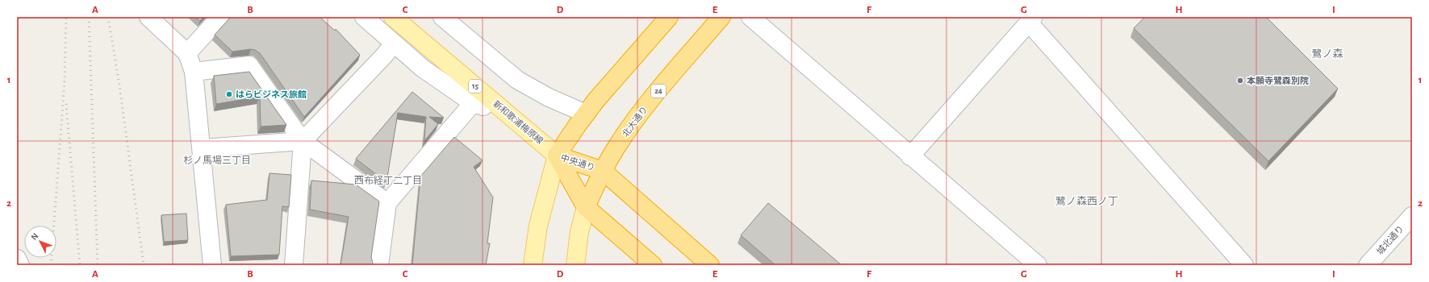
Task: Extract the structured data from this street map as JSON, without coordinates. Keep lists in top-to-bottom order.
{
  "streets": {
    "highway": ["24", "北大通り", "中央通り"],
    "main road": ["15", "新和歌浦梅原線"],
    "street": ["城北通り"]
  },
  "crossings": [
    ["24", "北大通り"],
    ["24", "中央通り"],
    ["北大通り", "中央通り"],
    ["新和歌浦梅原線", "中央通り"]
  ],
  "districts": [
    "鷺ノ森",
    "杉ノ馬場三丁目",
    "西布経丁二丁目",
    "鷺ノ森西ノ丁"
  ],
  "places": ["本願寺鷺森別院", "はらビジネス旅館"],
  "north": "top left",
  "grid": {
    "columns": [
      "A",
      "B",
      "C",
      "D",
      "E",
      "F",
      "G",
      "H",
      "I"
    ],
    "rows": ["1", "2"]
  }
}
